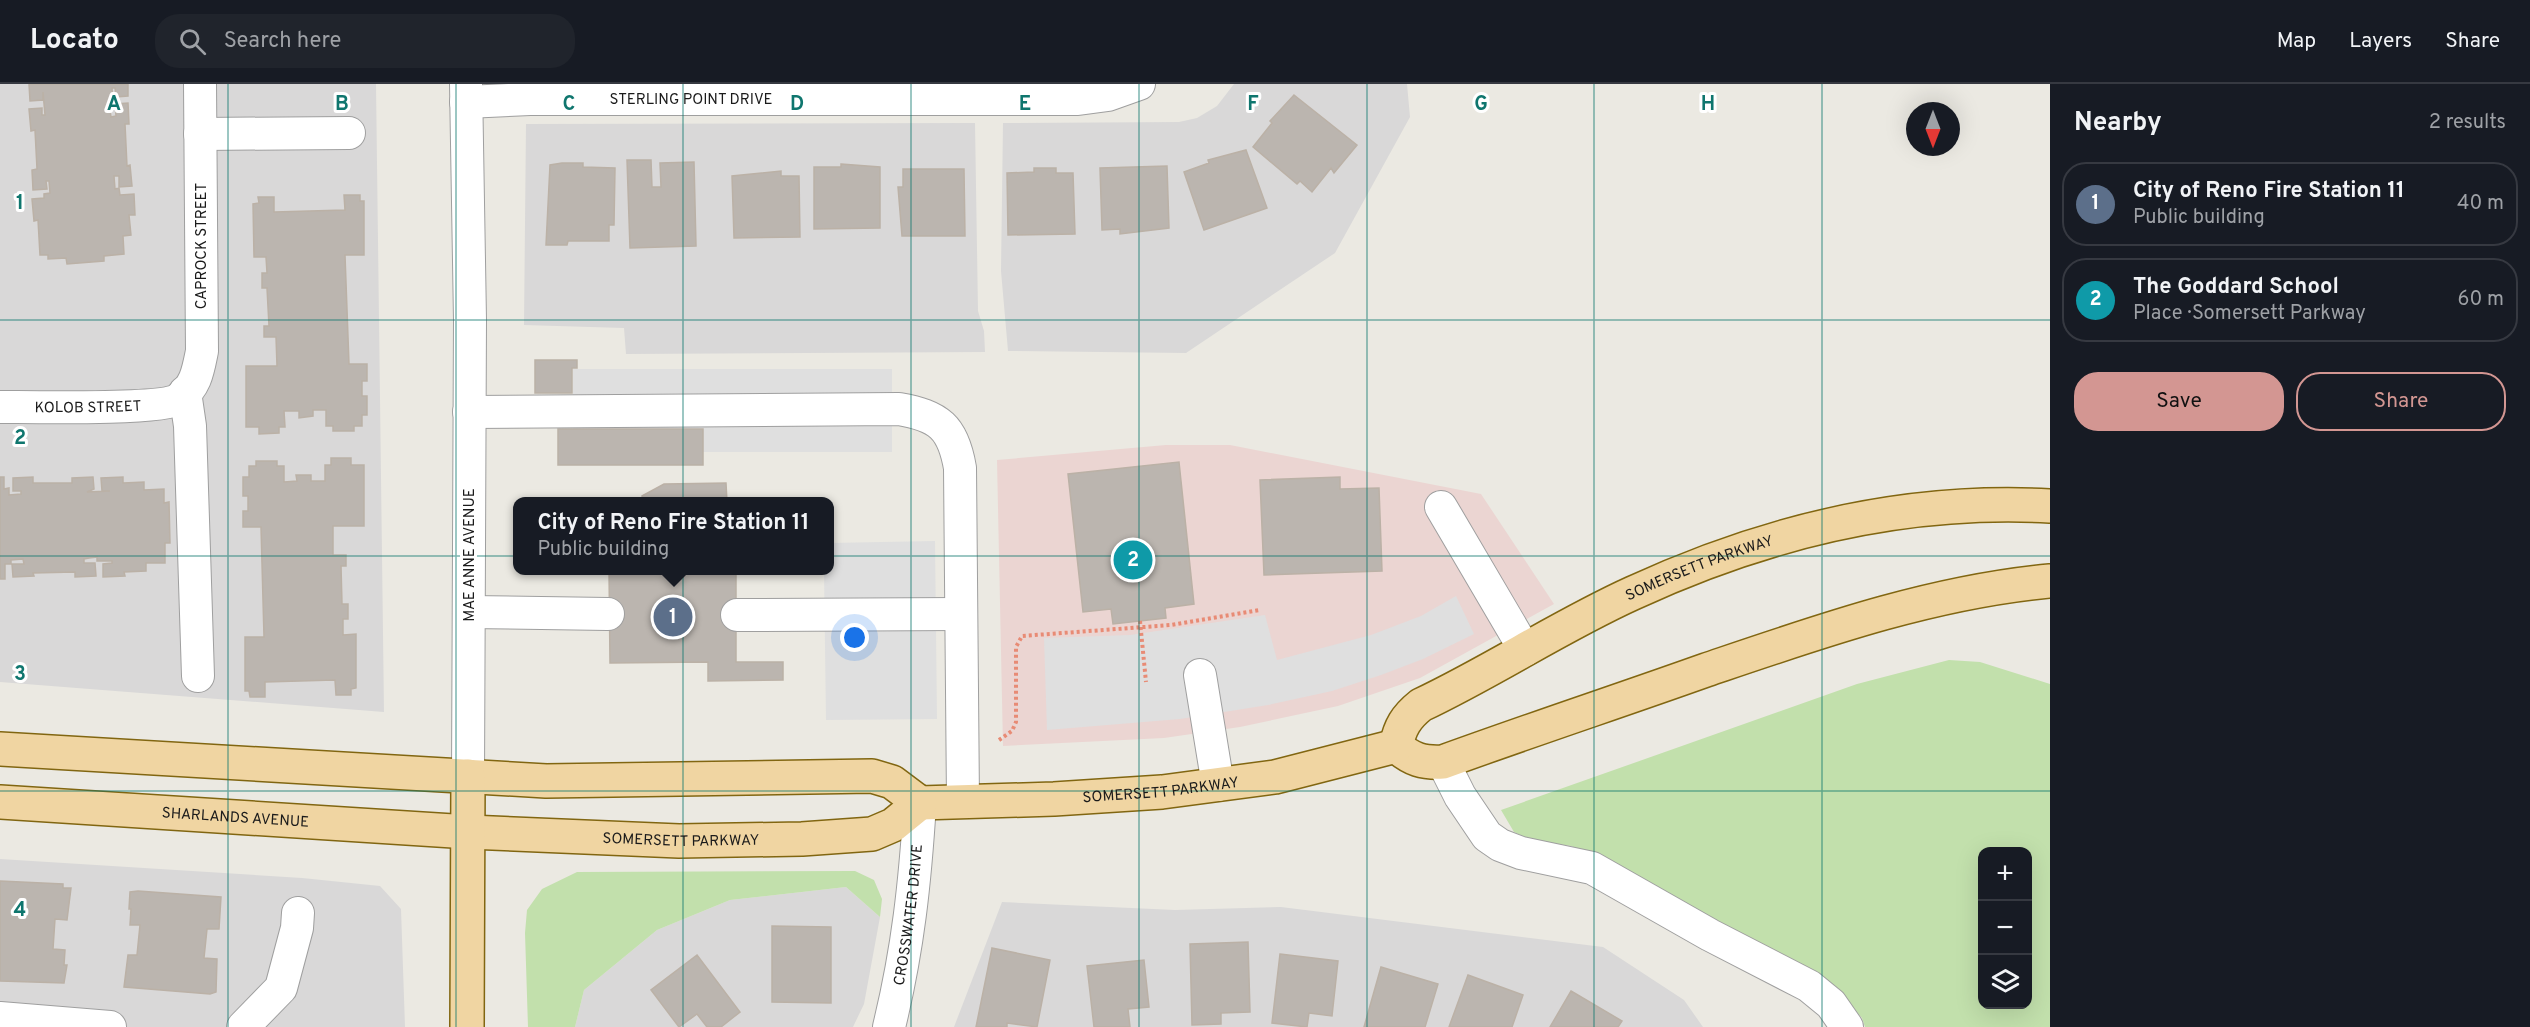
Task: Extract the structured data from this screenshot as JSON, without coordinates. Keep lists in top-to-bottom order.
{
  "streets": {
    "main road": ["MAE ANNE AVENUE", "SOMERSETT PARKWAY", "SHARLANDS AVENUE"],
    "street": [
      "STERLING POINT DRIVE",
      "CAPROCK STREET",
      "KOLOB STREET",
      "CROSSWATER DRIVE"
    ]
  },
  "crossings": [
    ["STERLING POINT DRIVE", "MAE ANNE AVENUE"],
    ["CAPROCK STREET", "KOLOB STREET"],
    ["MAE ANNE AVENUE", "SOMERSETT PARKWAY"],
    ["MAE ANNE AVENUE", "SHARLANDS AVENUE"],
    ["SOMERSETT PARKWAY", "SHARLANDS AVENUE"],
    ["SOMERSETT PARKWAY", "CROSSWATER DRIVE"]
  ],
  "north": "bottom",
  "page": {
    "header": "Locato",
    "search": "Search here",
    "nav": ["Map", "Layers", "Share"],
    "heading": ["Nearby", "2 results"],
    "list": [
      {
        "mark": "1",
        "name": "City of Reno Fire Station 11",
        "note": "Public building",
        "value": "40 m"
      },
      {
        "mark": "2",
        "name": "The Goddard School",
        "note": "Place · Somersett Parkway",
        "value": "60 m"
      }
    ],
    "buttons": ["Save", "Share"],
    "popup": ["City of Reno Fire Station 11", "Public building"],
    "pins": ["2", "1"],
    "map_buttons": ["+", "−"]
  },
  "grid": {
    "columns": [
      "A",
      "B",
      "C",
      "D",
      "E",
      "F",
      "G",
      "H"
    ],
    "rows": [
      "1",
      "2",
      "3",
      "4"
    ]
  }
}
